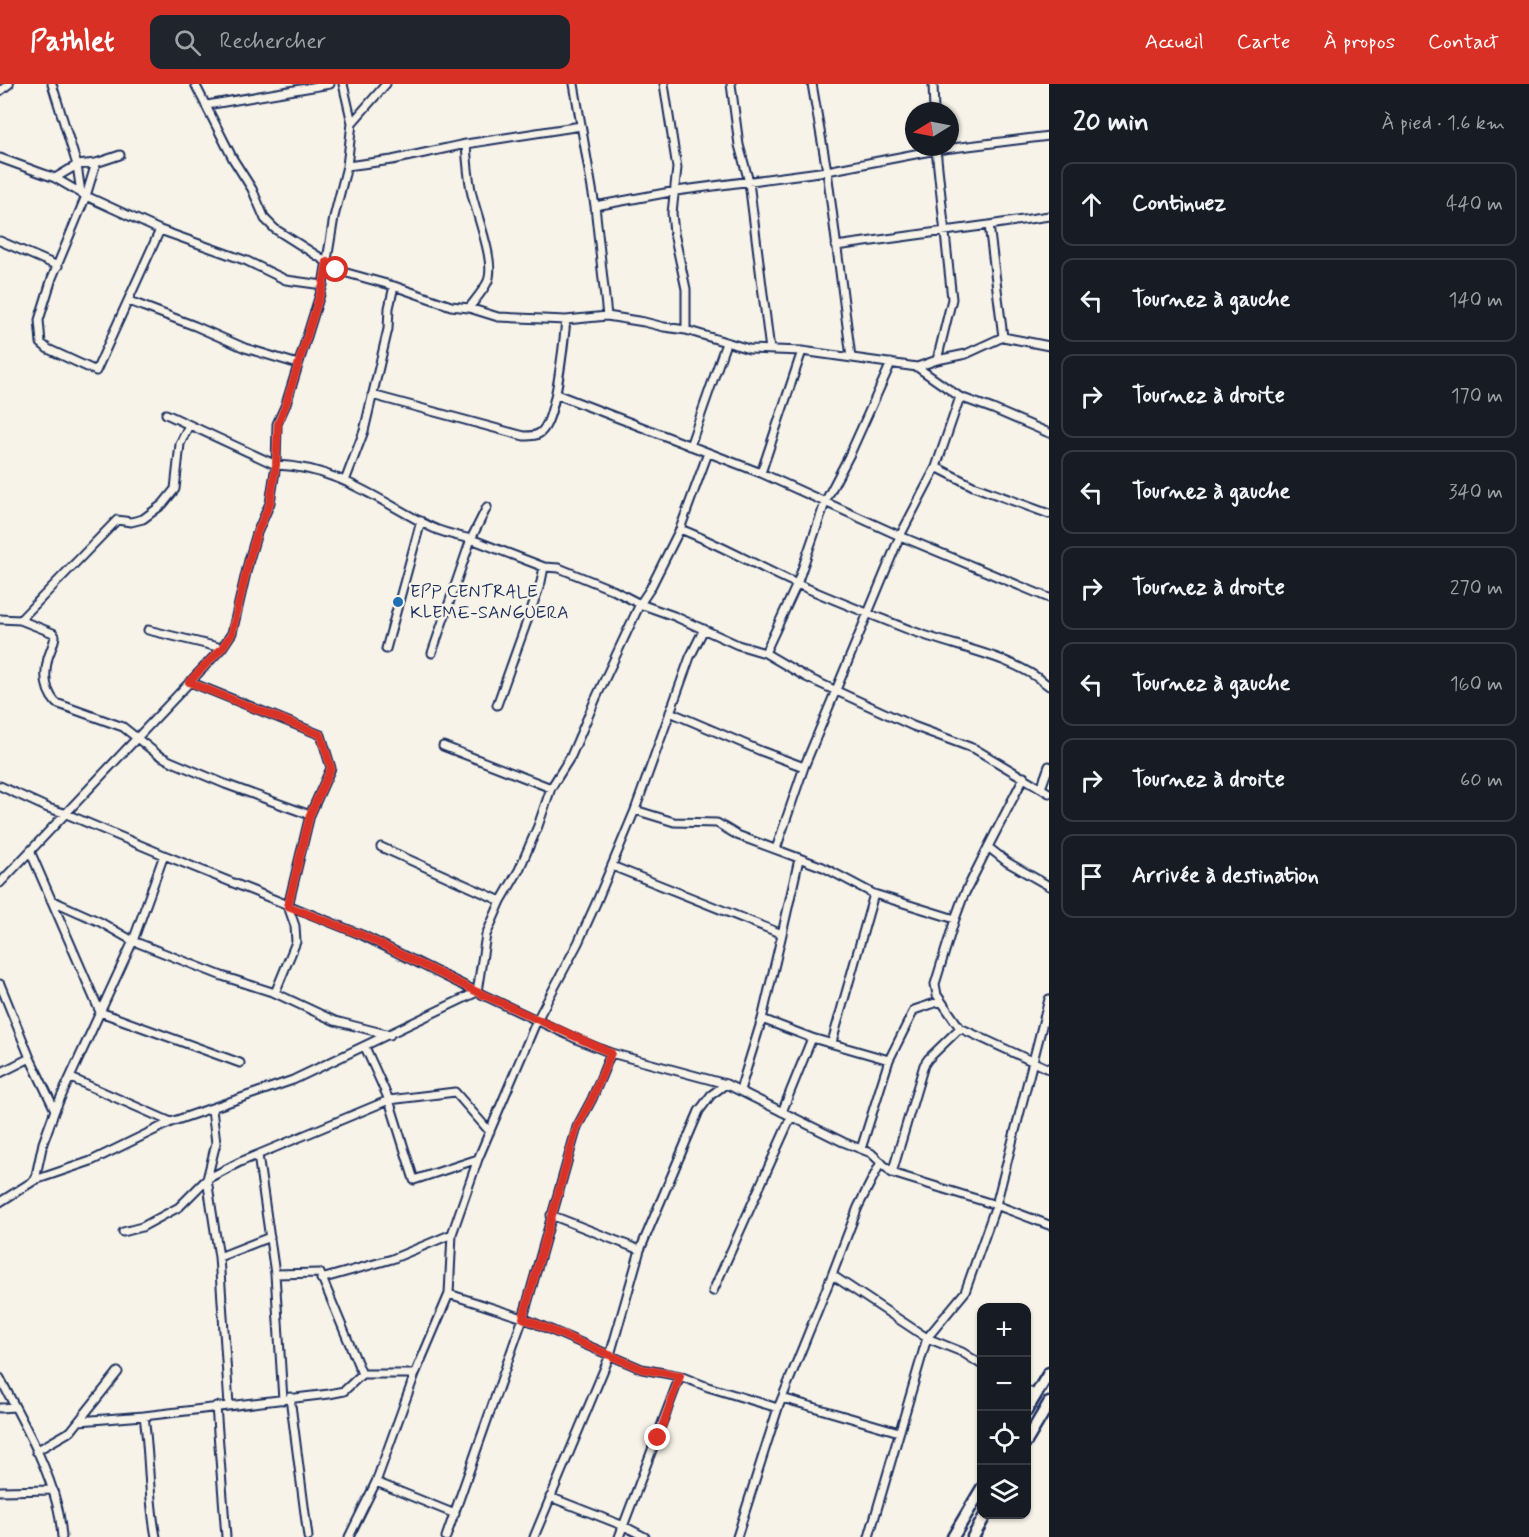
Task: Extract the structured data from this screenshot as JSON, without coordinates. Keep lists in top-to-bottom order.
{
  "places": ["EPP CENTRALE KLEME-SANGUERA"],
  "north": "left",
  "page": {
    "header": "Pathlet",
    "search": "Rechercher",
    "nav": [
      "Accueil",
      "Carte",
      "À propos",
      "Contact"
    ],
    "heading": ["20 min", "À pied · 1.6 km"],
    "list": [
      ["Continuez", "440 m"],
      ["Tournez à gauche", "140 m"],
      ["Tournez à droite", "170 m"],
      ["Tournez à gauche", "340 m"],
      ["Tournez à droite", "270 m"],
      ["Tournez à gauche", "160 m"],
      ["Tournez à droite", "60 m"],
      "Arrivée à destination"
    ],
    "map_buttons": ["+", "−"]
  }
}
